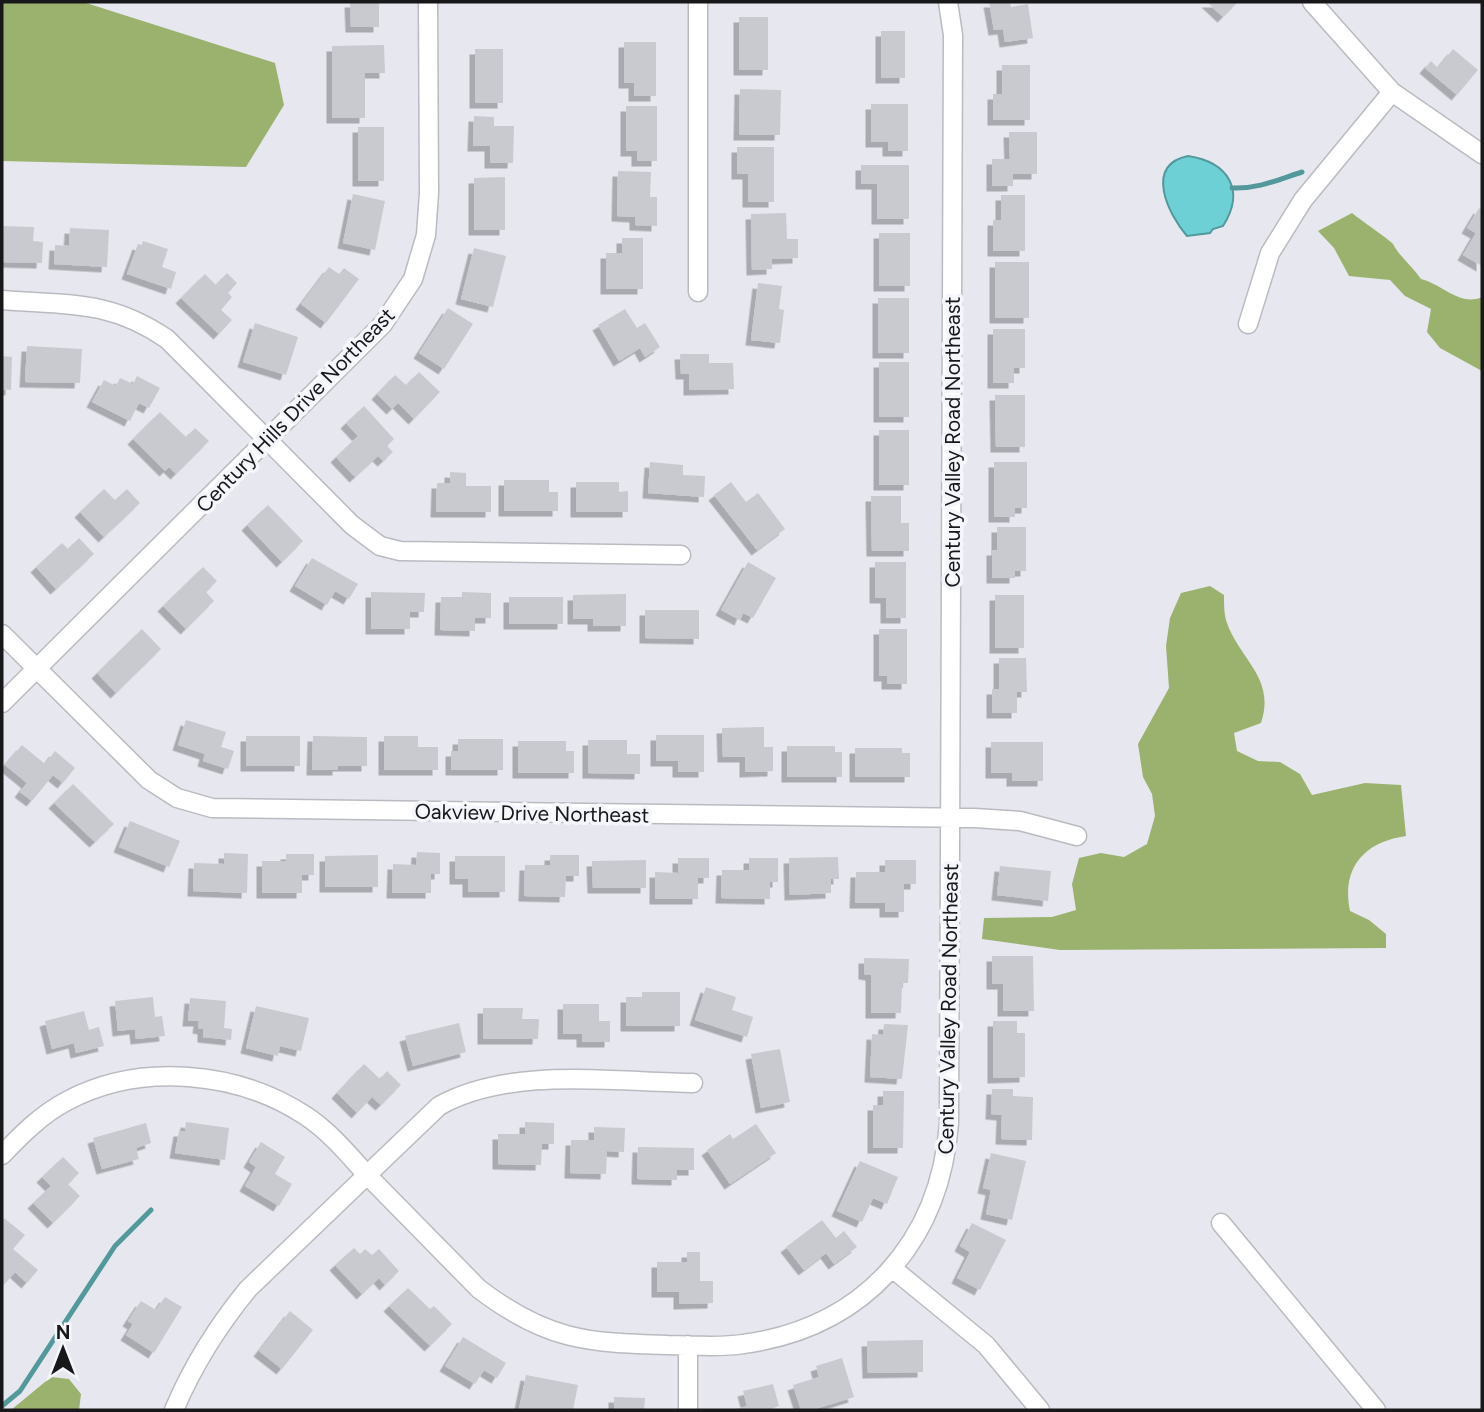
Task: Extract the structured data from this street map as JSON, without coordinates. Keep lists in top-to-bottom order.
{
  "streets": {
    "street": ["Century Hills Drive Northeast", "Century Valley Road Northeast", "Oakview Drive Northeast"]
  },
  "crossings": [
    ["Century Hills Drive Northeast", "Oakview Drive Northeast"],
    ["Century Valley Road Northeast", "Oakview Drive Northeast"]
  ],
  "north": "top"
}
